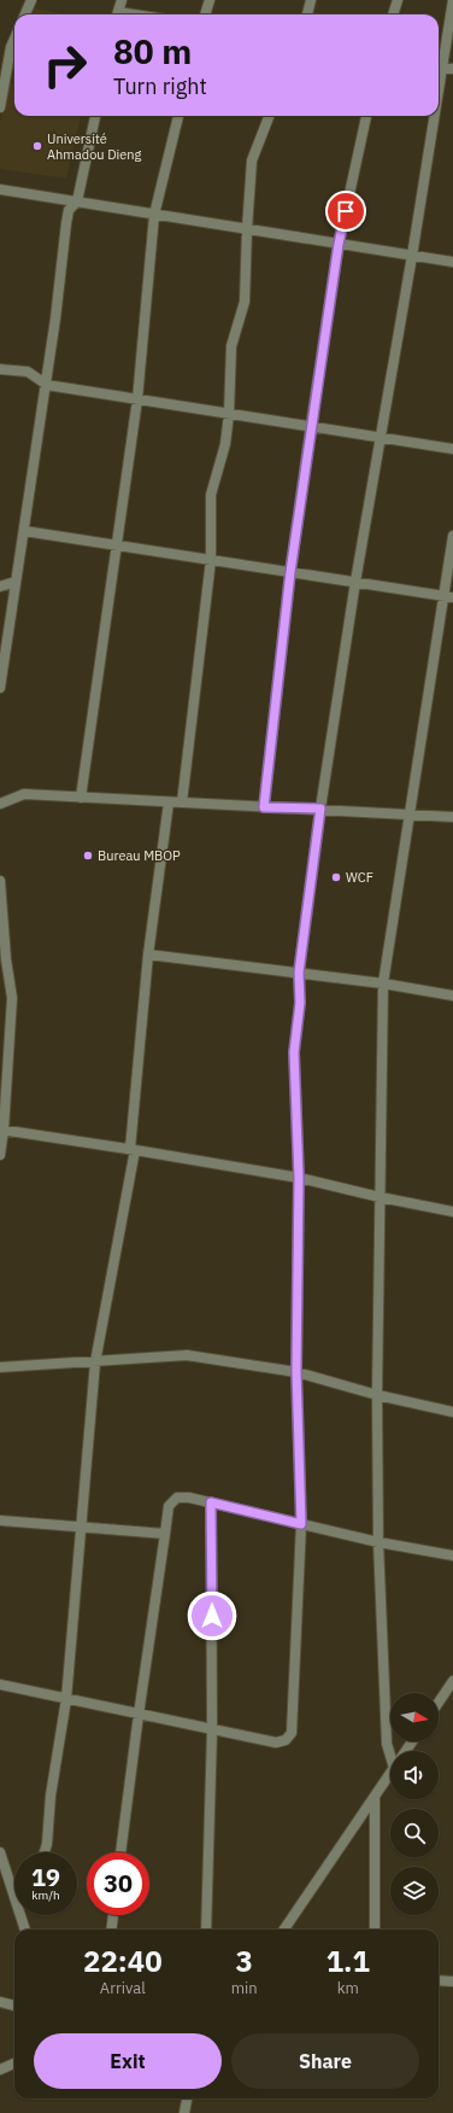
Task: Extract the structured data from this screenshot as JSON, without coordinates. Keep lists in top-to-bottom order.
{
  "places": ["Université Ahmadou Dieng", "Bureau MBOP", "WCF"],
  "north": "right",
  "page": {
    "turn": ["80 m", "Turn right"],
    "speed": "19 km/h",
    "limit": "30",
    "eta": [
      "22:40",
      "Arrival",
      "3",
      "min",
      "1.1",
      "km"
    ],
    "buttons": ["Exit", "Share"]
  }
}
